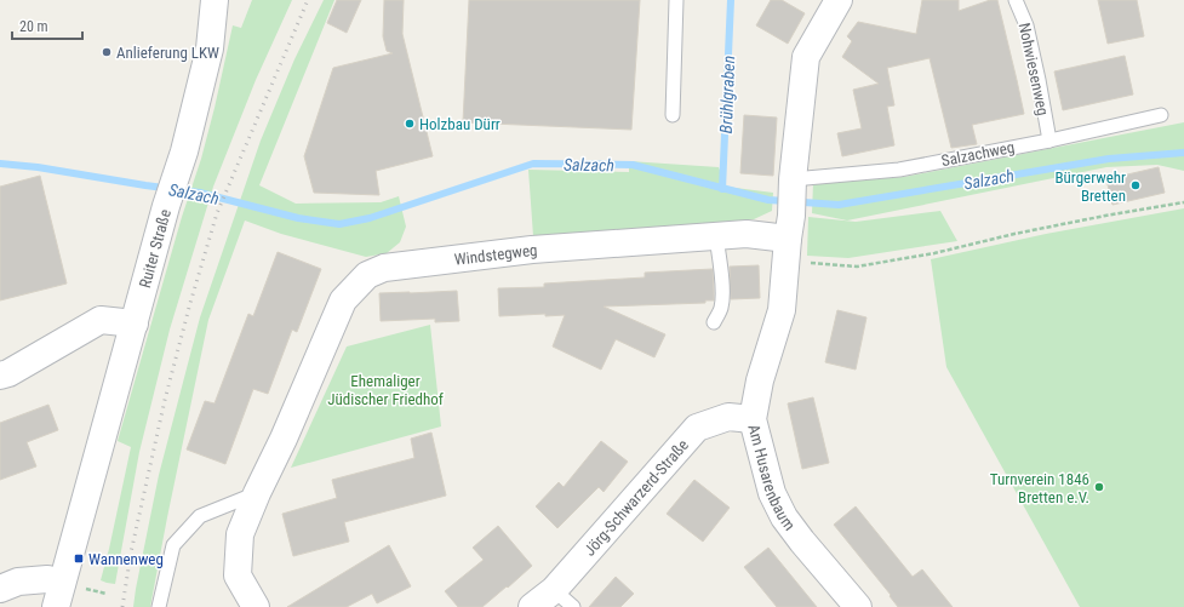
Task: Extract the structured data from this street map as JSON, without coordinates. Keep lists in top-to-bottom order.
{
  "streets": {
    "street": [
      "Ruiter Straße",
      "Windstegweg",
      "Am Husarenbaum",
      "Jörg-Schwarzerd-Straße"
    ],
    "lane": ["Nohwiesenweg", "Salzachweg"]
  },
  "crossings": [
    ["Nohwiesenweg", "Salzachweg"],
    ["Windstegweg", "Am Husarenbaum"],
    ["Am Husarenbaum", "Jörg-Schwarzerd-Straße"]
  ],
  "water": ["Brühlgraben", "Salzach"],
  "parks": ["Ehemaliger Jüdischer Friedhof"],
  "places": {
    "other": [
      "Anlieferung LKW",
      "Holzbau Dürr",
      "Bürgerwehr Bretten",
      "Turnverein 1846 Bretten e.V."
    ],
    "transit": ["Wannenweg"]
  },
  "scale_bar": "20 m"
}
